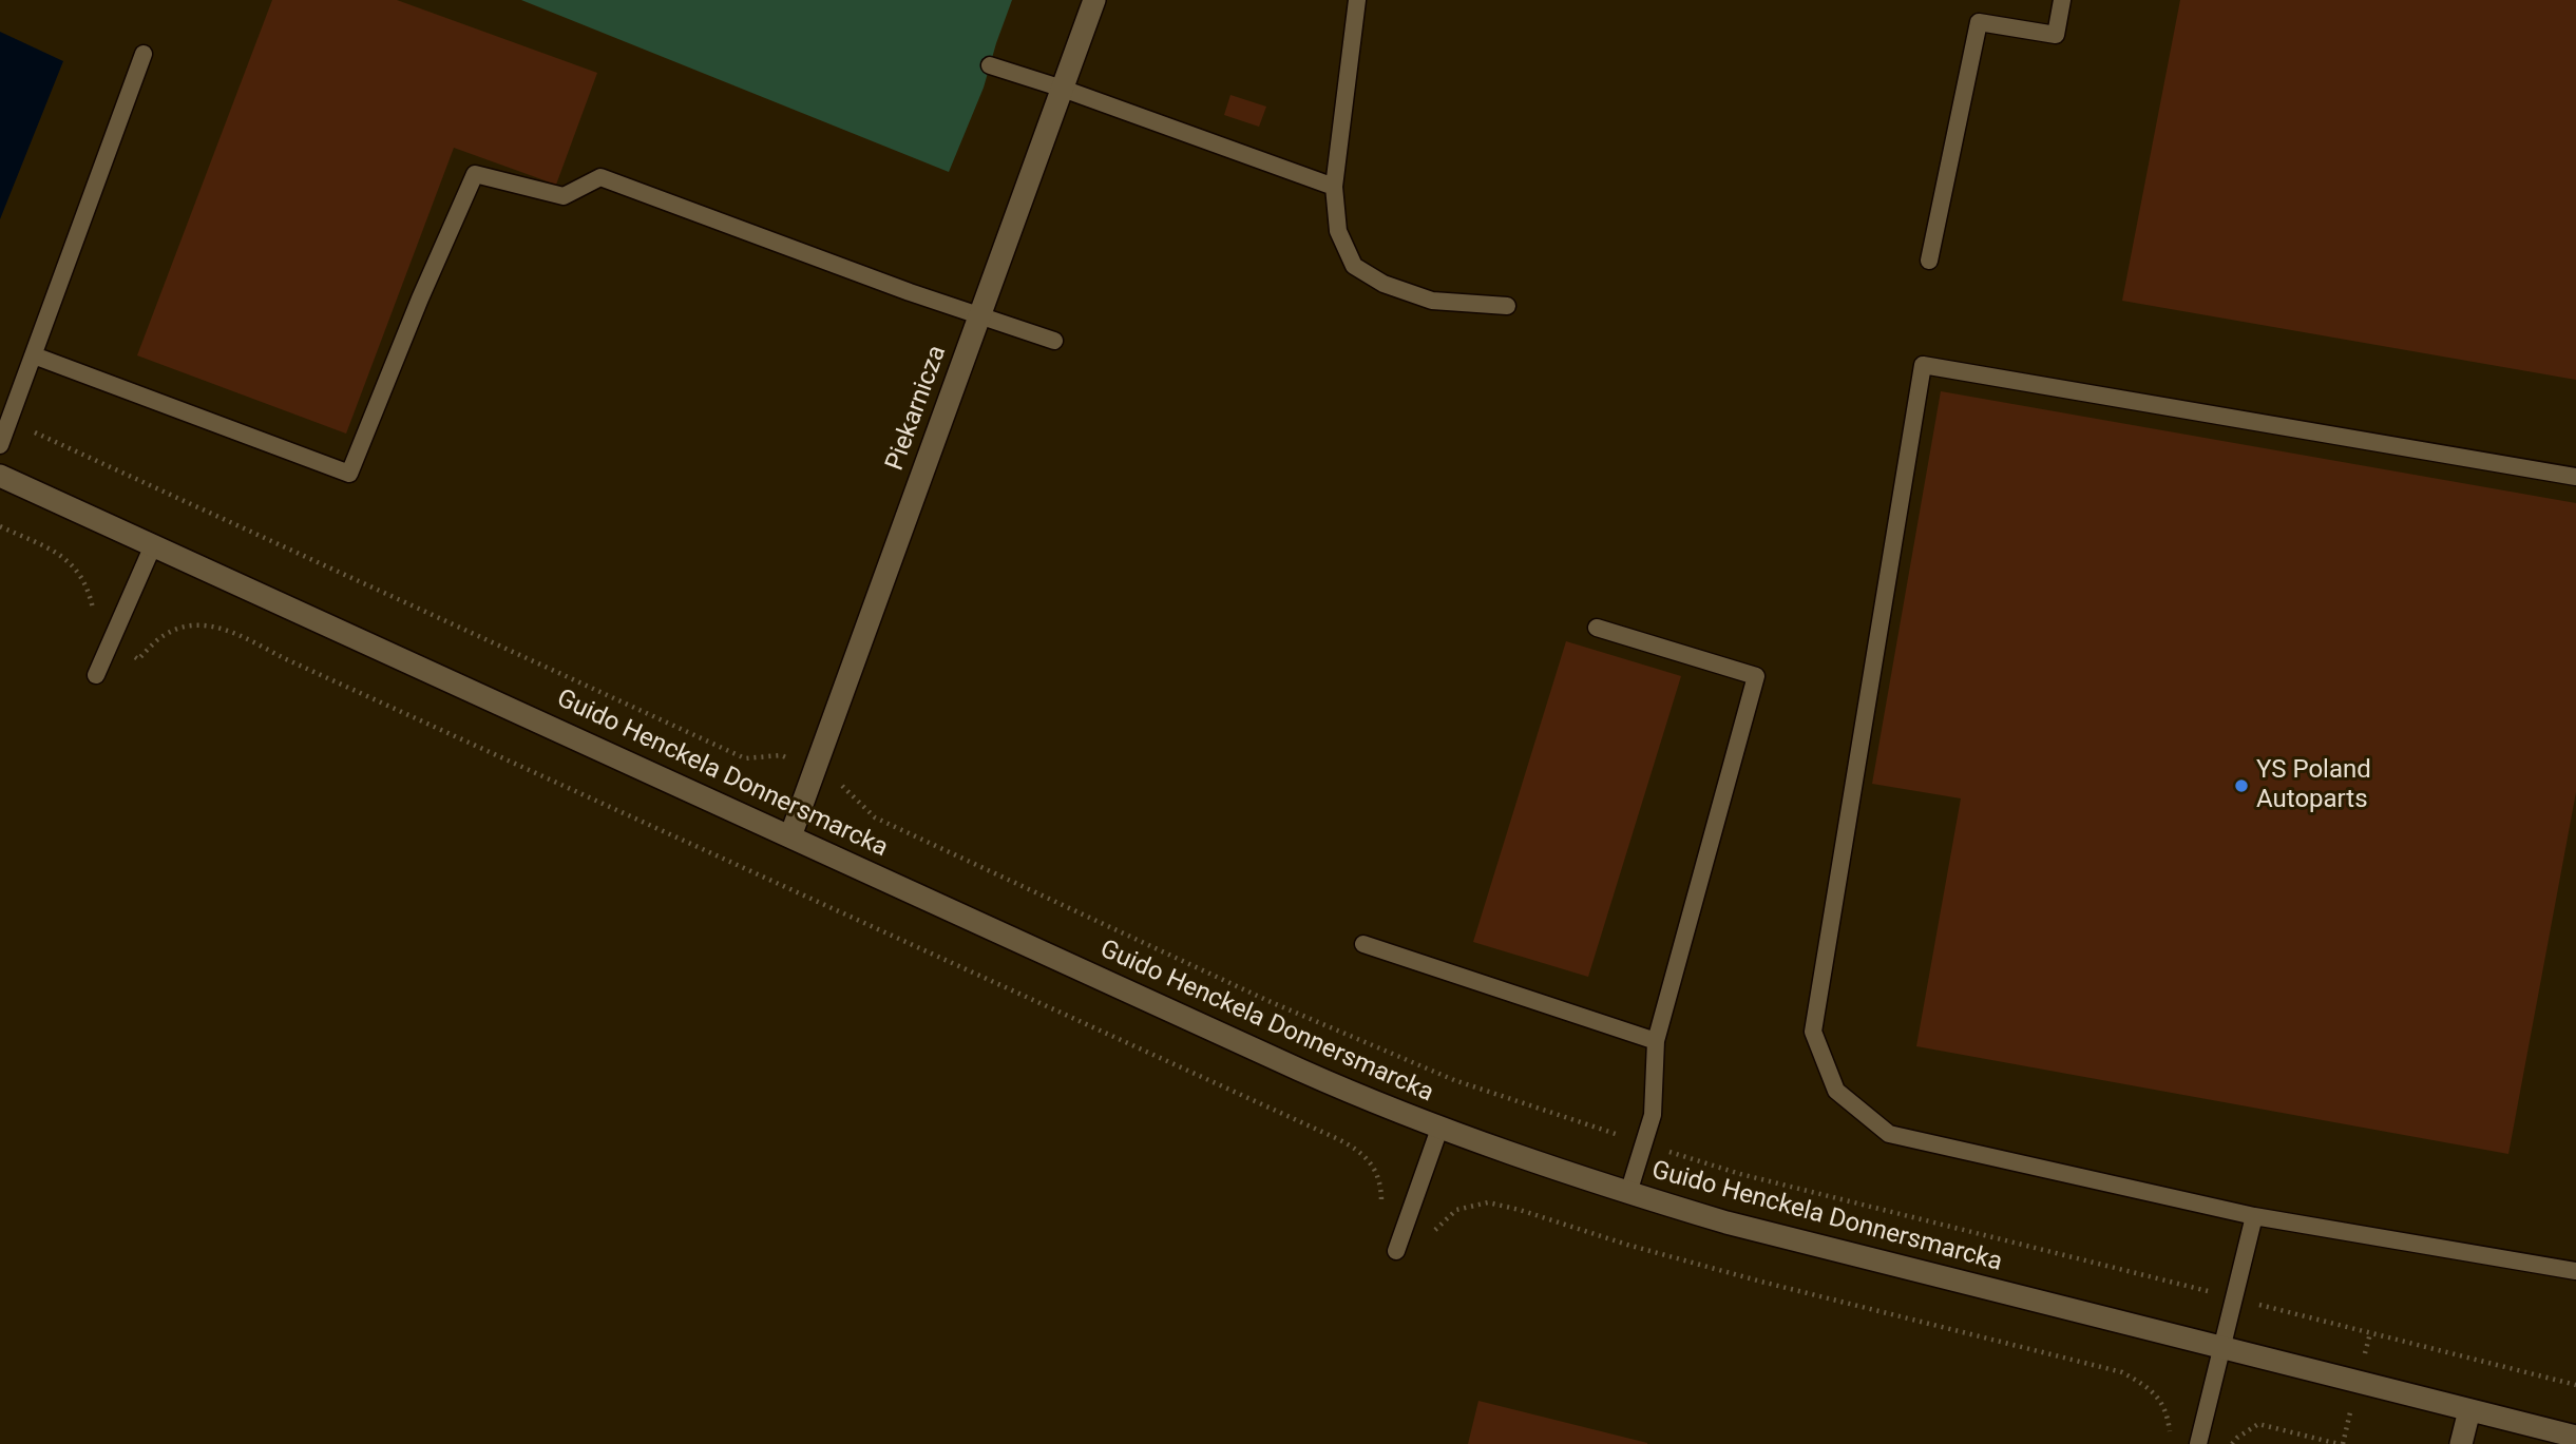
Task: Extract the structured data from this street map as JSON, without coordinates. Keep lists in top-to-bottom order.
{
  "streets": {
    "street": ["Piekarnicza", "Guido Henckela Donnersmarcka"]
  },
  "crossings": [
    ["Piekarnicza", "Guido Henckela Donnersmarcka"]
  ],
  "places": ["YS Poland Autoparts"]
}
